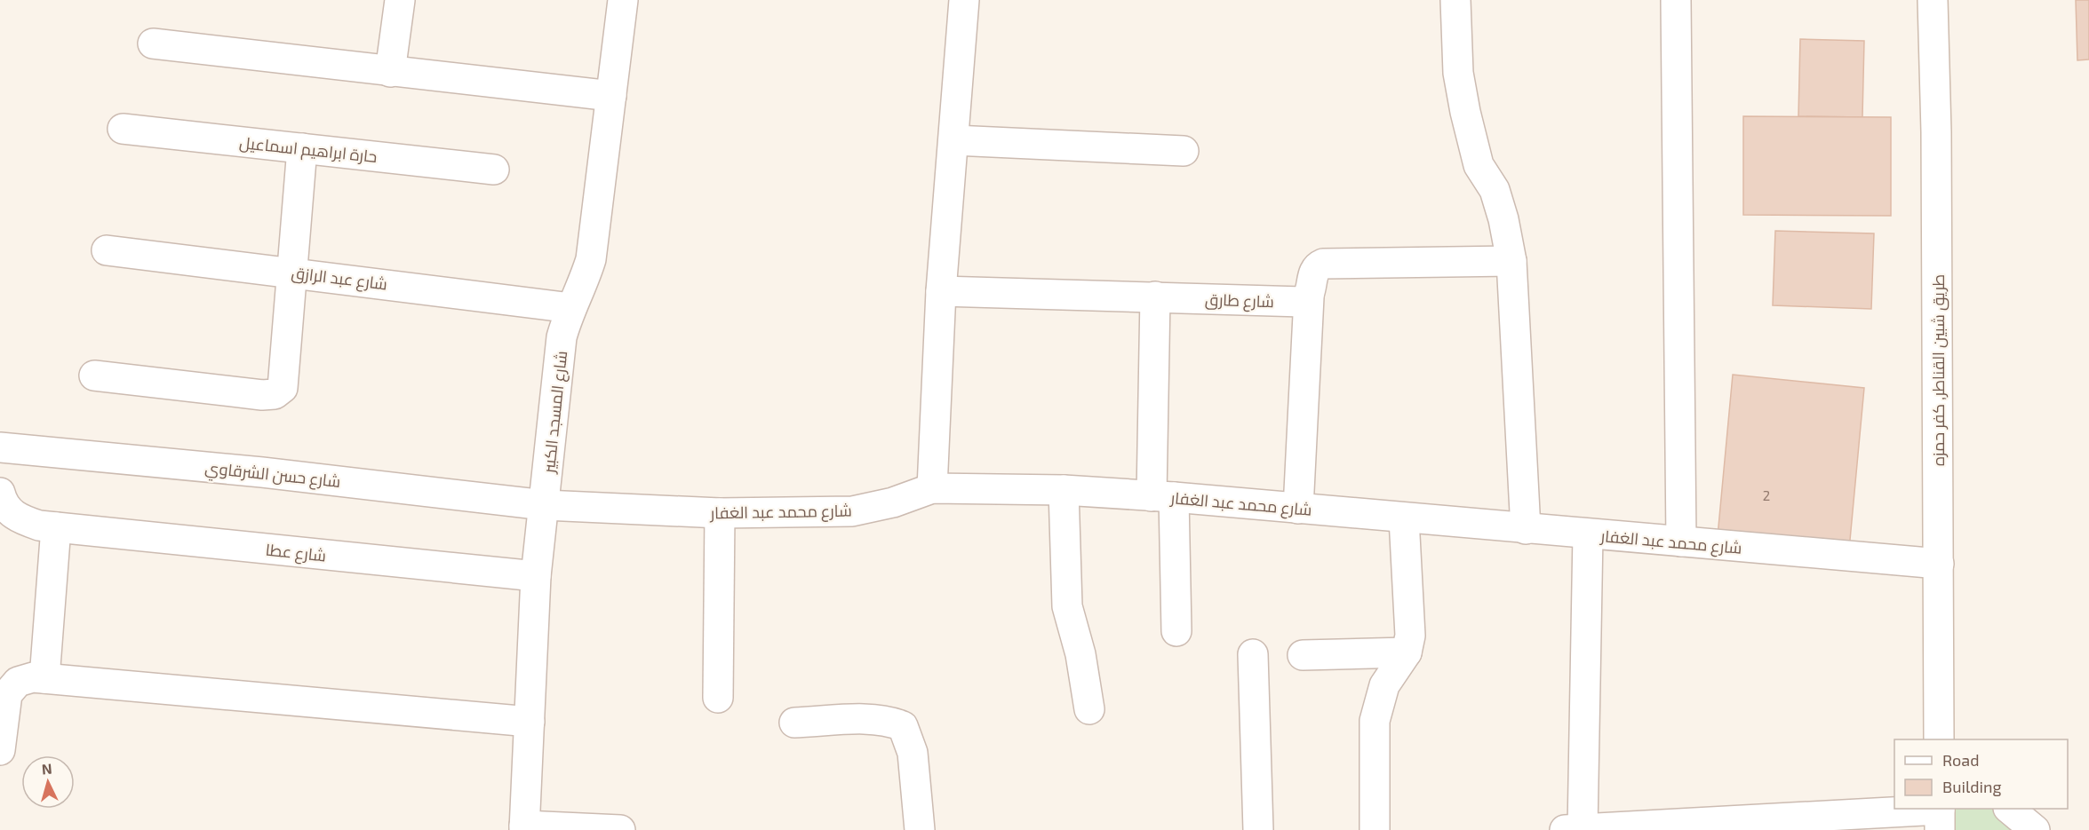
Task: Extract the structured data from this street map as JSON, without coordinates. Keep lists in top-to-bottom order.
{
  "streets": {
    "street": [
      "حارة ابراهيم اسماعيل",
      "شارع عبد الرازق",
      "شارع طارق",
      "طريق شبين القناطر, كفر حمزه",
      "شارع المسجد الكبير",
      "شارع حسن الشرقاوي",
      "شارع محمد عبد الغفار",
      "شارع عطا"
    ]
  },
  "crossings": [
    ["شارع عبد الرازق", "شارع المسجد الكبير"],
    ["طريق شبين القناطر, كفر حمزه", "شارع محمد عبد الغفار"],
    ["شارع المسجد الكبير", "شارع حسن الشرقاوي"],
    ["شارع المسجد الكبير", "شارع محمد عبد الغفار"],
    ["شارع المسجد الكبير", "شارع عطا"],
    ["شارع حسن الشرقاوي", "شارع محمد عبد الغفار"]
  ],
  "house_numbers": ["2"],
  "legend": ["Road", "Building"],
  "north": "top"
}
